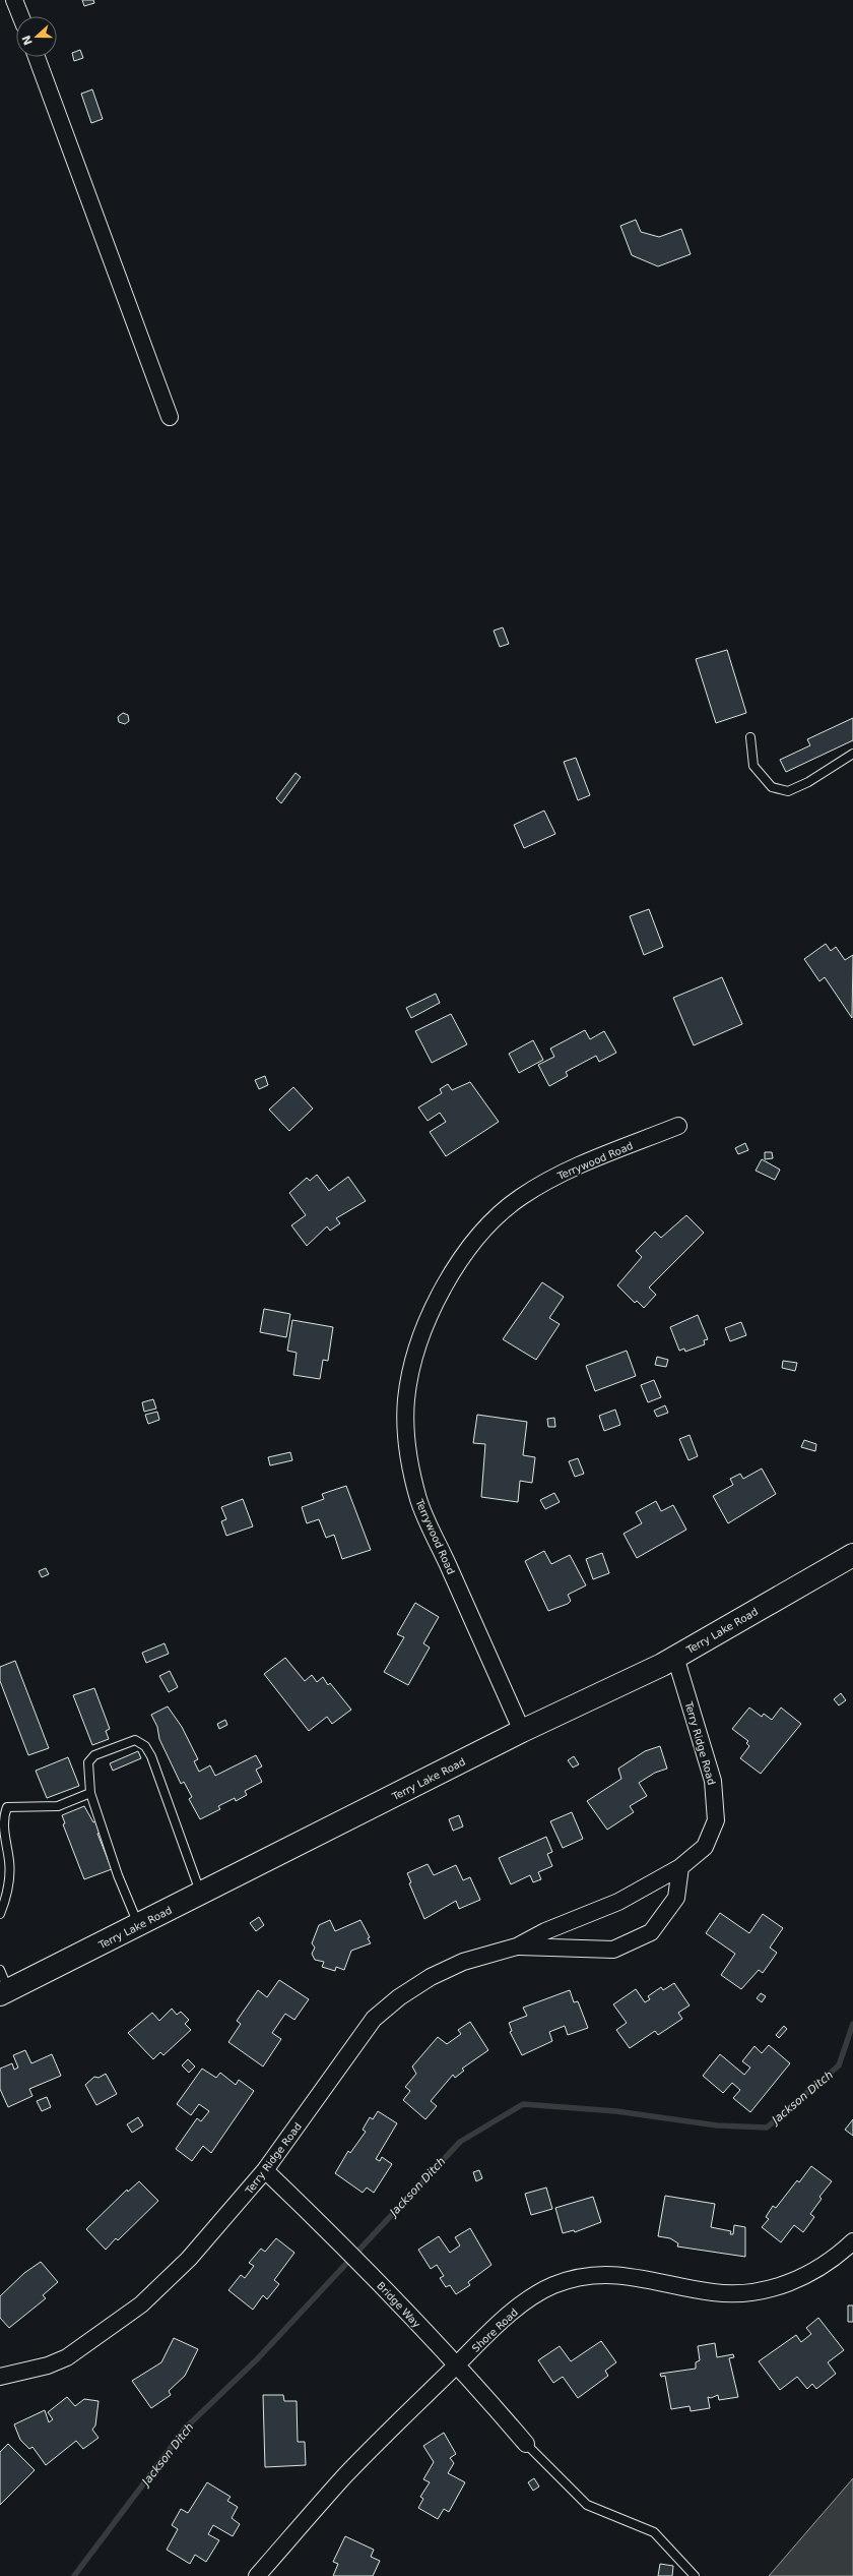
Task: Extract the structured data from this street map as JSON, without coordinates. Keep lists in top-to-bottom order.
{
  "streets": {
    "main road": ["Terry Lake Road"],
    "street": [
      "Terrywood Road",
      "Terry Ridge Road",
      "Bridge Way",
      "Shore Road"
    ]
  },
  "crossings": [
    ["Terrywood Road", "Terry Lake Road"],
    ["Terry Lake Road", "Terry Ridge Road"],
    ["Terry Ridge Road", "Bridge Way"],
    ["Bridge Way", "Shore Road"]
  ],
  "water": ["Jackson Ditch"],
  "north": "left"
}
